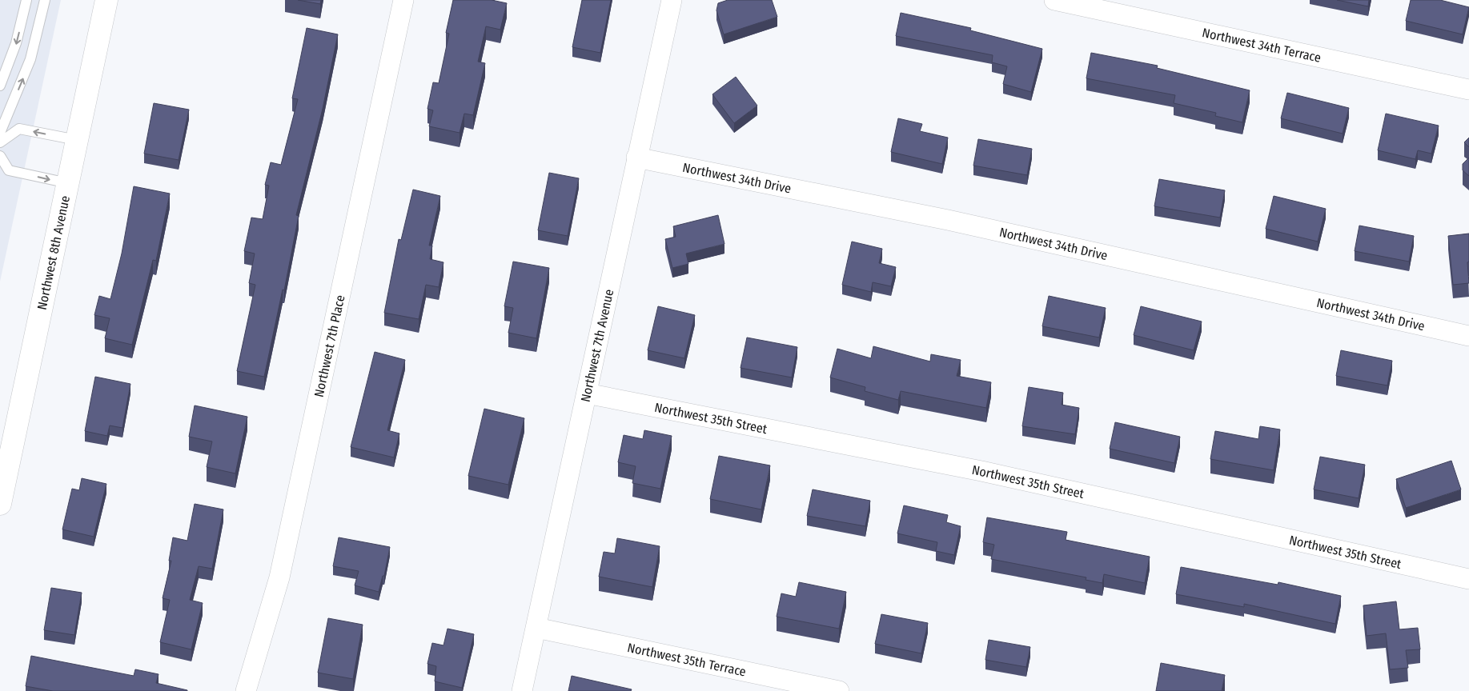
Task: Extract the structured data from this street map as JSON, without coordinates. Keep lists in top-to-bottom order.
{
  "streets": {
    "street": [
      "Northwest 34th Terrace",
      "Northwest 34th Drive",
      "Northwest 8th Avenue",
      "Northwest 7th Avenue",
      "Northwest 7th Place",
      "Northwest 35th Street",
      "Northwest 35th Terrace"
    ]
  },
  "crossings": [
    ["Northwest 34th Drive", "Northwest 7th Avenue"],
    ["Northwest 7th Avenue", "Northwest 35th Street"],
    ["Northwest 7th Avenue", "Northwest 35th Terrace"]
  ]
}
